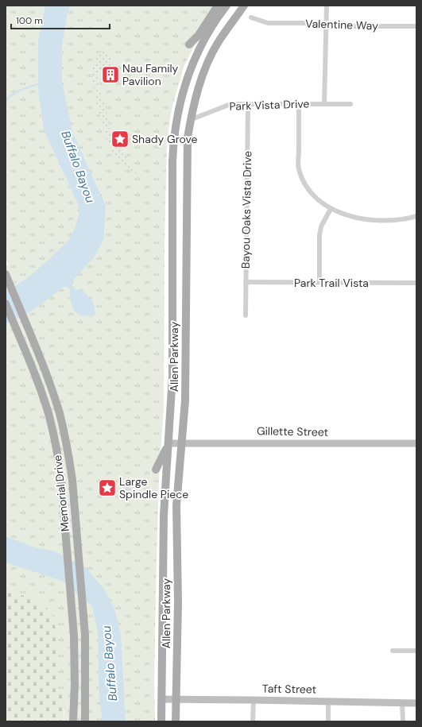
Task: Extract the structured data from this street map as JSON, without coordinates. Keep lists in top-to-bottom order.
{
  "streets": {
    "main road": ["Allen Parkway", "Memorial Drive"],
    "street": [
      "Valentine Way",
      "Park Vista Drive",
      "Bayou Oaks Vista Drive",
      "Park Trail Vista",
      "Gillette Street",
      "Taft Street"
    ]
  },
  "crossings": [
    ["Park Vista Drive", "Bayou Oaks Vista Drive"],
    ["Park Vista Drive", "Allen Parkway"],
    ["Bayou Oaks Vista Drive", "Park Trail Vista"],
    ["Allen Parkway", "Gillette Street"],
    ["Allen Parkway", "Taft Street"]
  ],
  "water": ["Buffalo Bayou"],
  "places": {
    "building": ["Nau Family Pavilion"],
    "place": ["Shady Grove", "Large Spindle Piece"]
  },
  "scale_bar": "100 m"
}
